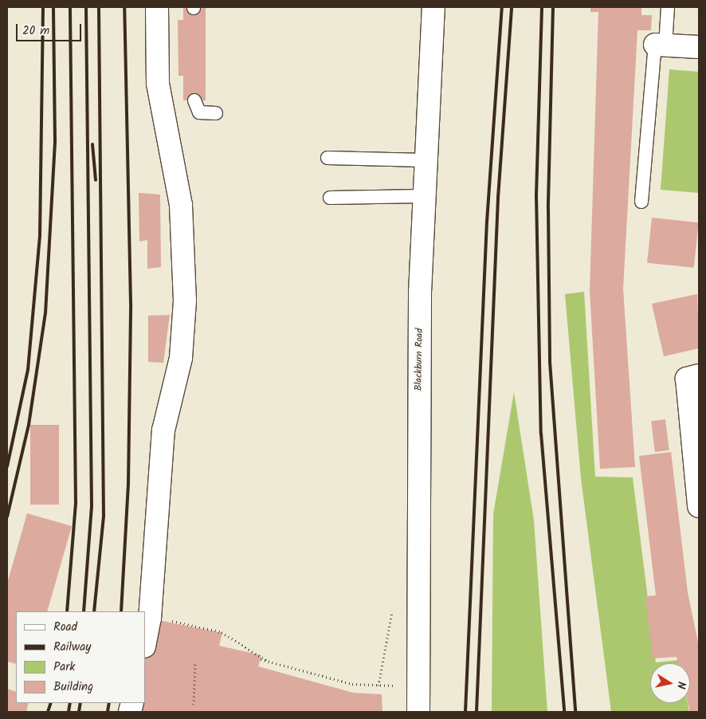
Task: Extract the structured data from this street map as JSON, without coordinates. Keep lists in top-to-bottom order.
{
  "streets": {
    "street": ["Blackburn Road"]
  },
  "legend": [
    "Road",
    "Railway",
    "Park",
    "Building"
  ],
  "scale_bar": "20 m",
  "north": "right"
}
